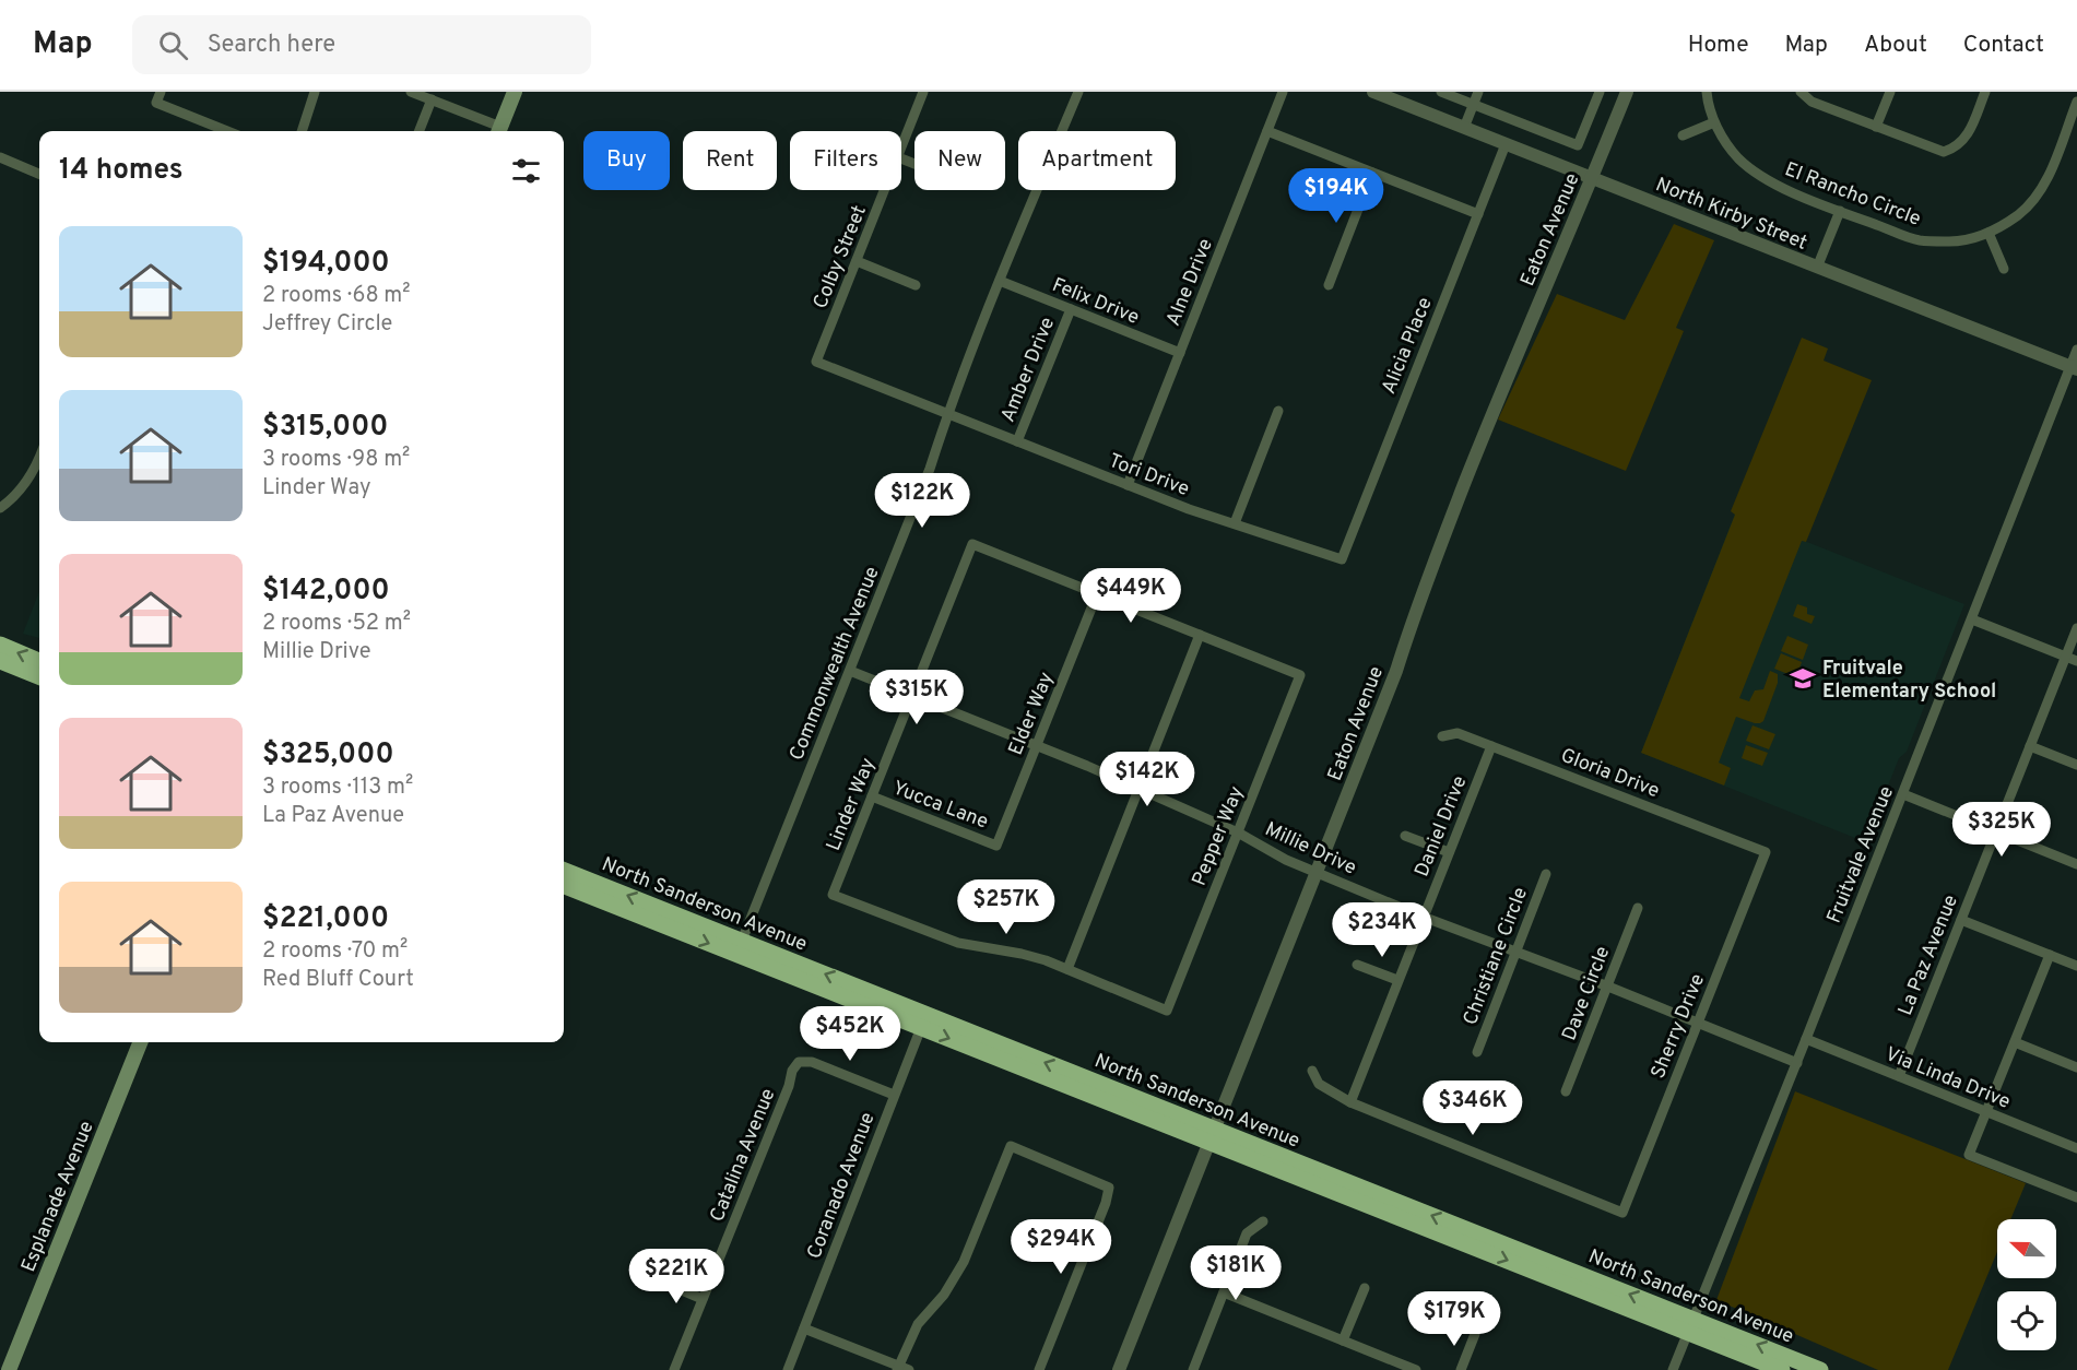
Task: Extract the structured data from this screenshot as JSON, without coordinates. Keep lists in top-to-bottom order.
{
  "streets": {
    "highway": ["North Sanderson Avenue"],
    "main road": ["Esplanade Avenue"],
    "street": [
      "El Rancho Circle",
      "North Kirby Street",
      "Eaton Avenue",
      "Colby Street",
      "Alne Drive",
      "Felix Drive",
      "Alicia Place",
      "Amber Drive",
      "Tori Drive",
      "Commonwealth Avenue",
      "Elder Way",
      "Gloria Drive",
      "Linder Way",
      "Yucca Lane",
      "Daniel Drive",
      "Pepper Way",
      "Millie Drive",
      "Fruitvale Avenue",
      "La Paz Avenue",
      "Christiane Circle",
      "Dave Circle",
      "Sherry Drive",
      "Via Linda Drive",
      "Catalina Avenue",
      "Coranado Avenue"
    ]
  },
  "crossings": [
    ["North Kirby Street", "Eaton Avenue"],
    ["North Kirby Street", "Alicia Place"],
    ["North Kirby Street", "Fruitvale Avenue"],
    ["Eaton Avenue", "Millie Drive"],
    ["Eaton Avenue", "North Sanderson Avenue"],
    ["Colby Street", "Tori Drive"],
    ["Alne Drive", "Felix Drive"],
    ["Alne Drive", "Tori Drive"],
    ["Felix Drive", "Amber Drive"],
    ["Felix Drive", "Commonwealth Avenue"],
    ["Alicia Place", "Tori Drive"],
    ["Amber Drive", "Tori Drive"],
    ["Tori Drive", "Commonwealth Avenue"],
    ["Commonwealth Avenue", "Millie Drive"],
    ["Commonwealth Avenue", "North Sanderson Avenue"],
    ["Elder Way", "Linder Way"],
    ["Elder Way", "Yucca Lane"],
    ["Elder Way", "Millie Drive"],
    ["Gloria Drive", "Daniel Drive"],
    ["Gloria Drive", "Sherry Drive"],
    ["Linder Way", "Yucca Lane"],
    ["Linder Way", "Pepper Way"],
    ["Linder Way", "Millie Drive"],
    ["Daniel Drive", "Millie Drive"],
    ["Daniel Drive", "Sherry Drive"],
    ["Pepper Way", "Millie Drive"],
    ["Millie Drive", "Fruitvale Avenue"],
    ["Millie Drive", "Christiane Circle"],
    ["Millie Drive", "Dave Circle"],
    ["Millie Drive", "Sherry Drive"],
    ["Fruitvale Avenue", "North Sanderson Avenue"],
    ["Fruitvale Avenue", "Via Linda Drive"],
    ["North Sanderson Avenue", "Coranado Avenue"],
    ["La Paz Avenue", "Via Linda Drive"],
    ["Catalina Avenue", "Coranado Avenue"]
  ],
  "places": {
    "school or university": ["Fruitvale Elementary School"]
  },
  "north": "left",
  "page": {
    "header": "Map",
    "search": "Search here",
    "nav": [
      "Home",
      "Map",
      "About",
      "Contact"
    ],
    "chip": [
      "Buy",
      "Rent",
      "Filters",
      "New",
      "Apartment"
    ],
    "heading": "14 homes",
    "price": [
      "$194K",
      "$122K",
      "$449K",
      "$315K",
      "$142K",
      "$325K",
      "$257K",
      "$234K",
      "$452K",
      "$346K",
      "$294K",
      "$181K",
      "$221K",
      "$179K"
    ],
    "list": [
      {
        "name": "$194,000",
        "note": "2 rooms · 68 m² · Jeffrey Circle"
      },
      {
        "name": "$315,000",
        "note": "3 rooms · 98 m² · Linder Way"
      },
      {
        "name": "$142,000",
        "note": "2 rooms · 52 m² · Millie Drive"
      },
      {
        "name": "$325,000",
        "note": "3 rooms · 113 m² · La Paz Avenue"
      },
      {
        "name": "$221,000",
        "note": "2 rooms · 70 m² · Red Bluff Court"
      }
    ]
  }
}
